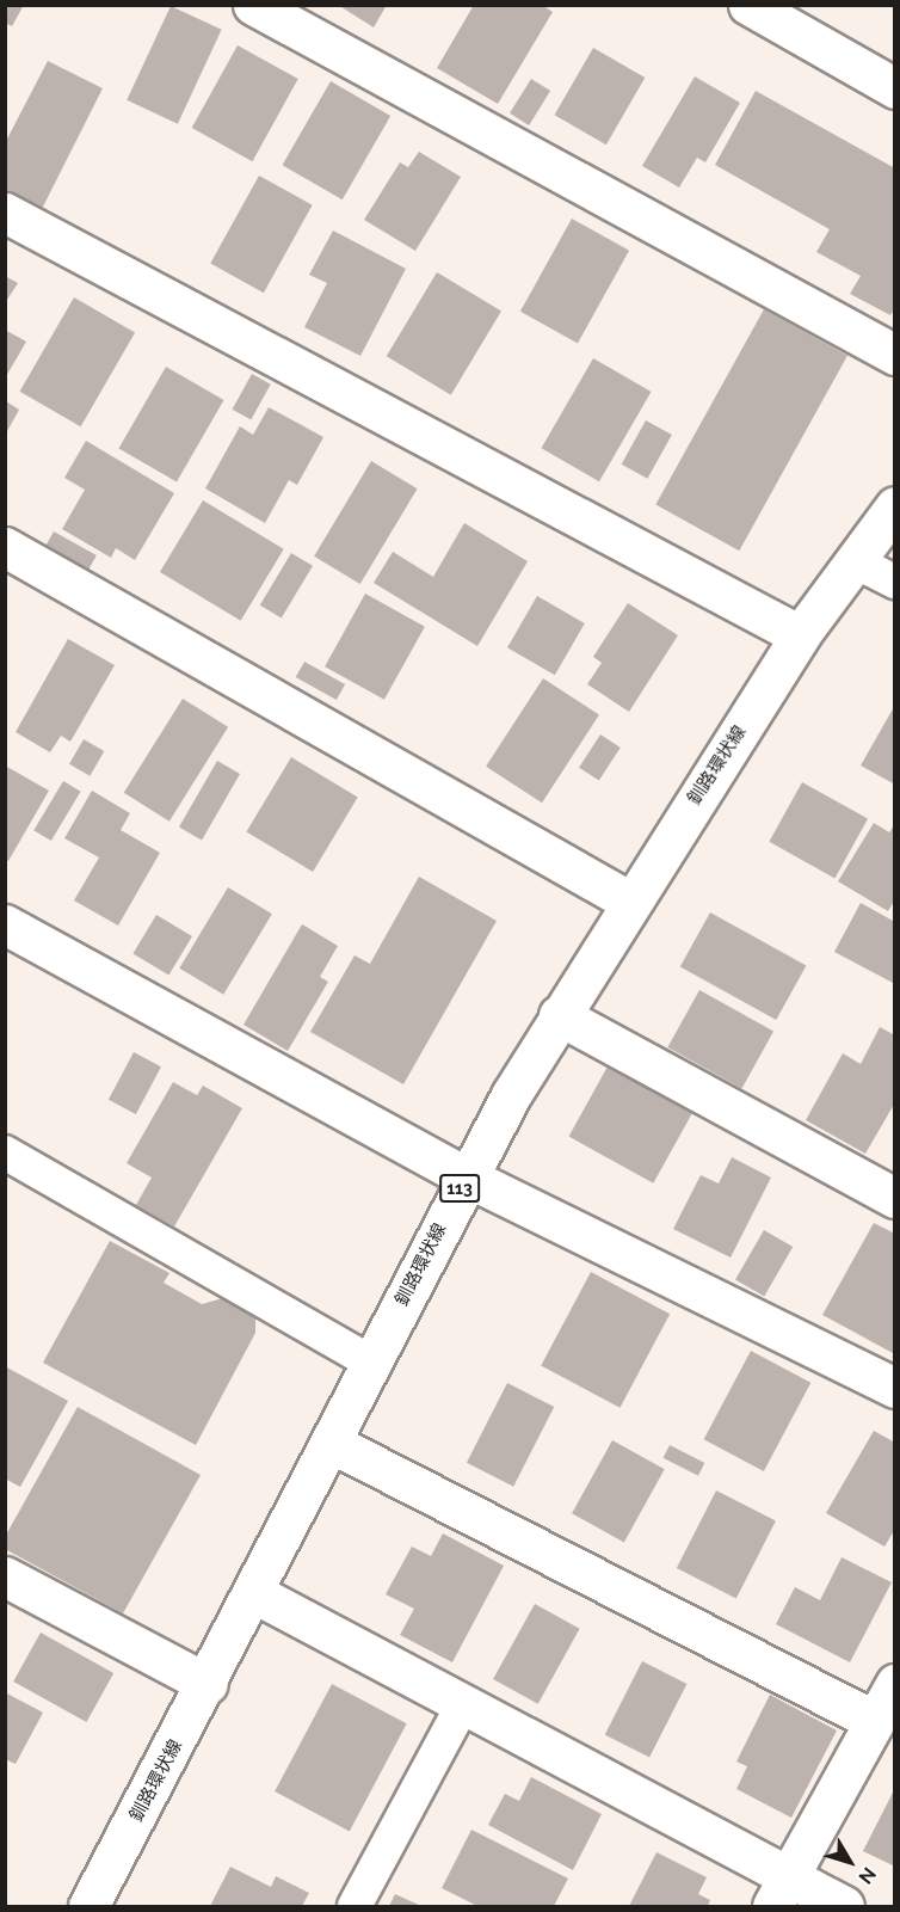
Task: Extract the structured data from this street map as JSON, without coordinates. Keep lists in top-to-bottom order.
{
  "streets": {
    "street": ["釧路環状線", "113"]
  },
  "north": "bottom right"
}
